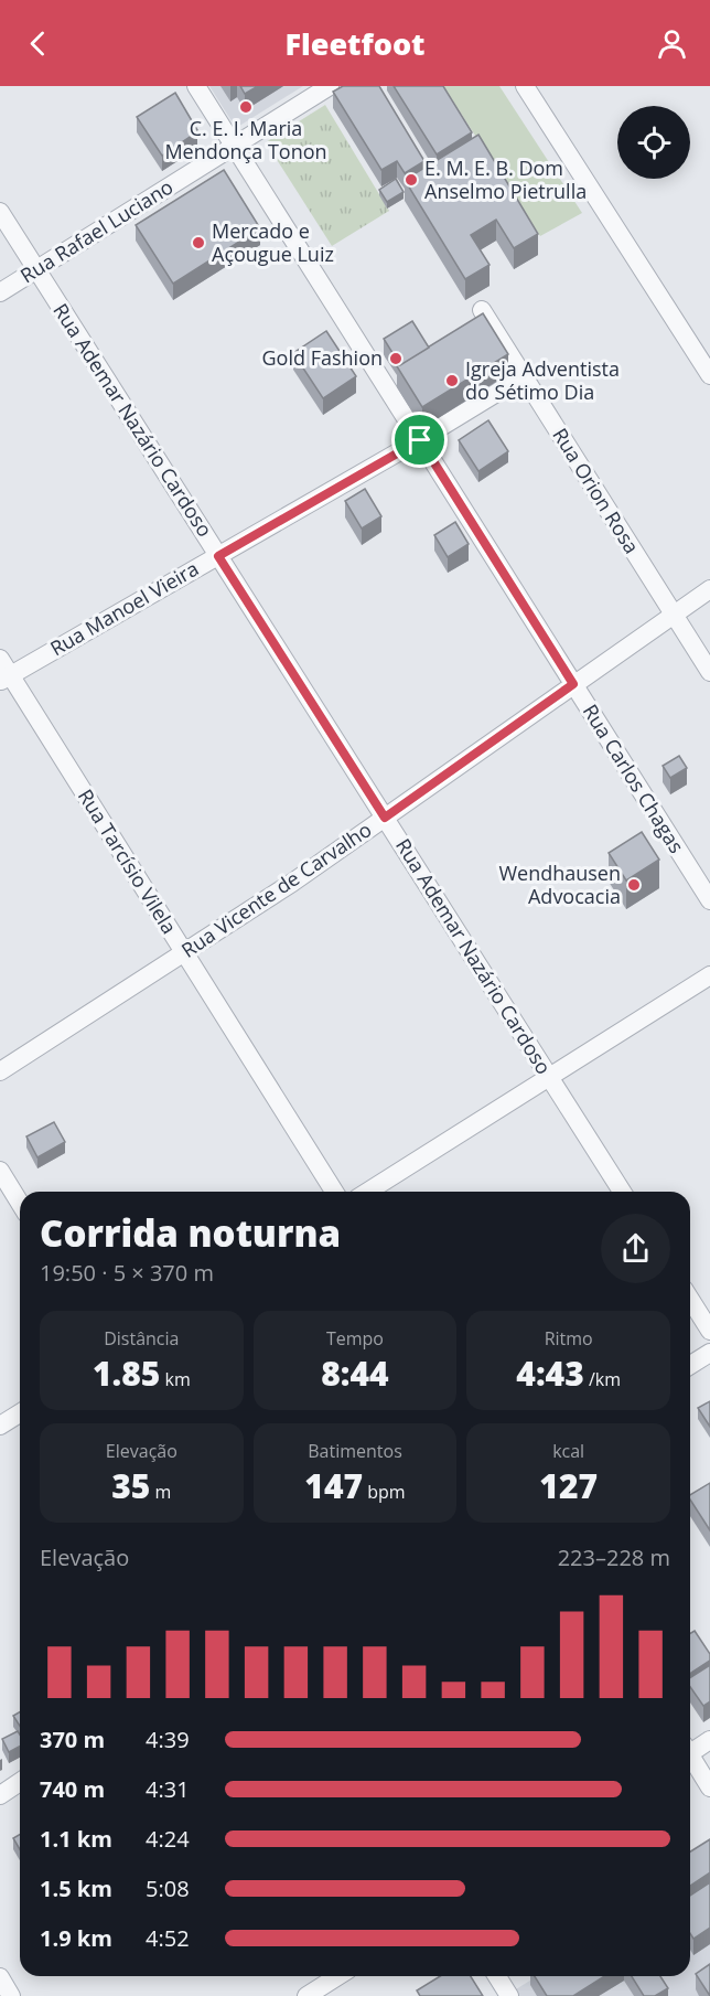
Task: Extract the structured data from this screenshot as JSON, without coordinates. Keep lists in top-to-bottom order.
{
  "streets": {
    "street": [
      "Rua Rafael Luciano",
      "Rua Ademar Nazário Cardoso",
      "Rua Orion Rosa",
      "Rua Manoel Vieira",
      "Rua Carlos Chagas",
      "Rua Tarcísio Vilela",
      "Rua Vicente de Carvalho"
    ]
  },
  "crossings": [
    ["Rua Rafael Luciano", "Rua Ademar Nazário Cardoso"],
    ["Rua Rafael Luciano", "Rua Carlos Chagas"],
    ["Rua Ademar Nazário Cardoso", "Rua Manoel Vieira"],
    ["Rua Ademar Nazário Cardoso", "Rua Vicente de Carvalho"],
    ["Rua Orion Rosa", "Rua Manoel Vieira"],
    ["Rua Orion Rosa", "Rua Vicente de Carvalho"],
    ["Rua Manoel Vieira", "Rua Carlos Chagas"],
    ["Rua Manoel Vieira", "Rua Tarcísio Vilela"],
    ["Rua Carlos Chagas", "Rua Vicente de Carvalho"],
    ["Rua Tarcísio Vilela", "Rua Vicente de Carvalho"]
  ],
  "places": [
    "C. E. I. Maria Mendonça Tonon",
    "E. M. E. B. Dom Anselmo Pietrulla",
    "Mercado e Açougue Luiz",
    "Gold Fashion",
    "Igreja Adventista do Sétimo Dia",
    "Wendhausen Advocacia"
  ],
  "page": {
    "header": "Fleetfoot",
    "heading": ["Corrida noturna", "19:50 · 5 × 370 m"],
    "stats": [
      ["Distância", "1.85 km"],
      ["Tempo", "8:44"],
      ["Ritmo", "4:43 /km"],
      ["Elevação", "35 m"],
      ["Batimentos", "147 bpm"],
      ["kcal", "127"]
    ],
    "chart": ["Elevação", "223–228 m"],
    "list": [
      {
        "name": "370 m",
        "note": "4:39"
      },
      {
        "name": "740 m",
        "note": "4:31"
      },
      {
        "name": "1.1 km",
        "note": "4:24"
      },
      {
        "name": "1.5 km",
        "note": "5:08"
      },
      {
        "name": "1.9 km",
        "note": "4:52"
      }
    ]
  }
}
